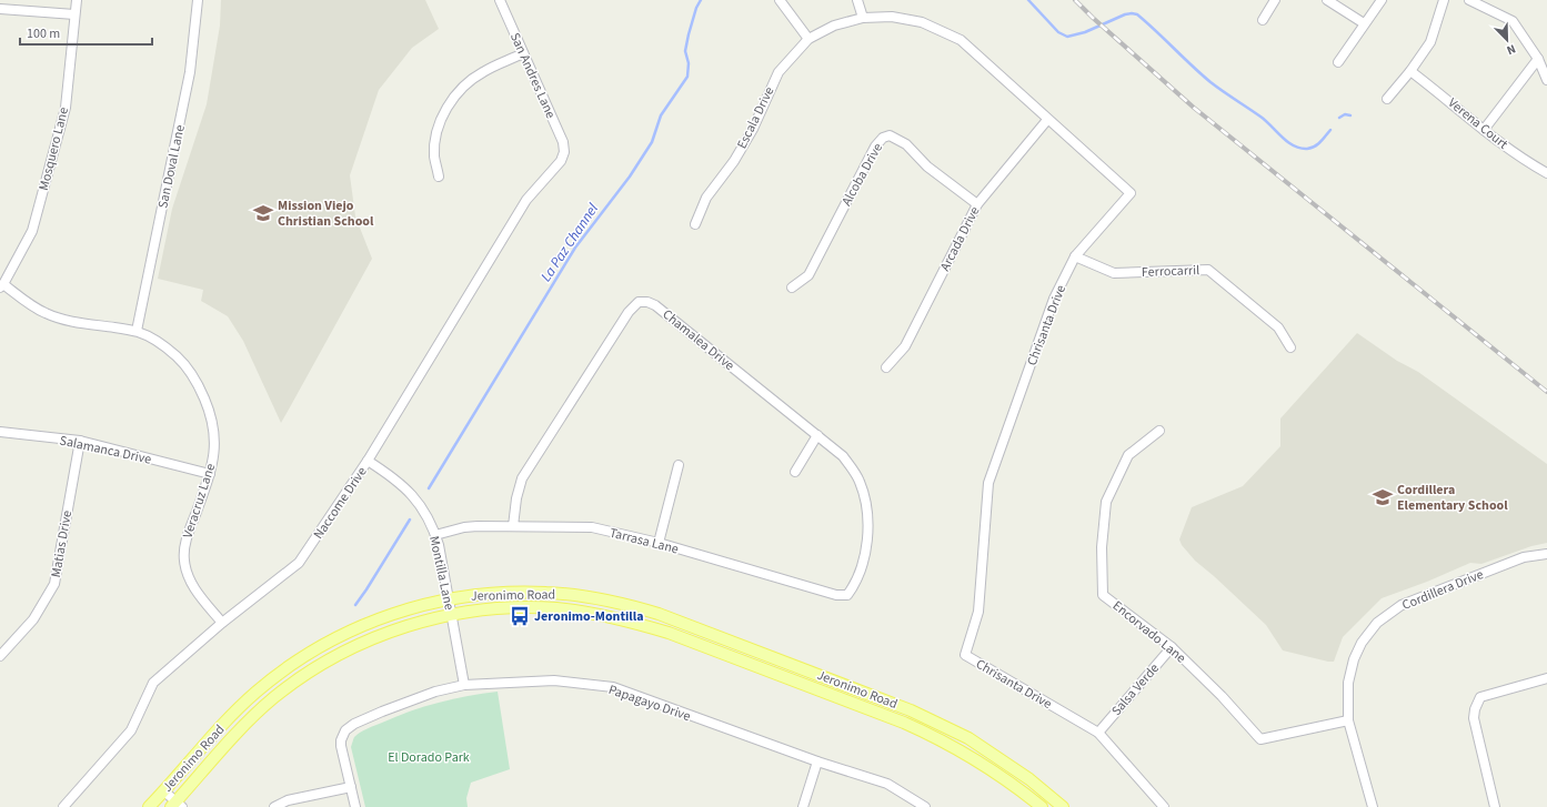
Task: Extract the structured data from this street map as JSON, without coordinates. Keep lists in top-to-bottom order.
{
  "streets": {
    "main road": ["Jeronimo Road"],
    "street": [
      "San Andres Lane",
      "Escala Drive",
      "Verena Court",
      "Mosquero Lane",
      "San Doval Lane",
      "Alcoba Drive",
      "Arcada Drive",
      "Ferrocarril",
      "Chrisanta Drive",
      "Chamalea Drive",
      "Salamanca Drive",
      "Veracruz Lane",
      "Naccome Drive",
      "Tarrasa Lane",
      "Matias Drive",
      "Montilla Lane",
      "Cordillera Drive",
      "Encorvado Lane",
      "Salsa Verde",
      "Papagayo Drive"
    ]
  },
  "crossings": [
    ["San Andres Lane", "Naccome Drive"],
    ["Escala Drive", "Chrisanta Drive"],
    ["Mosquero Lane", "Veracruz Lane"],
    ["San Doval Lane", "Veracruz Lane"],
    ["Alcoba Drive", "Arcada Drive"],
    ["Arcada Drive", "Chrisanta Drive"],
    ["Ferrocarril", "Chrisanta Drive"],
    ["Chrisanta Drive", "Salsa Verde"],
    ["Chamalea Drive", "Tarrasa Lane"],
    ["Salamanca Drive", "Veracruz Lane"],
    ["Salamanca Drive", "Matias Drive"],
    ["Veracruz Lane", "Naccome Drive"],
    ["Naccome Drive", "Montilla Lane"],
    ["Tarrasa Lane", "Montilla Lane"],
    ["Montilla Lane", "Jeronimo Road"],
    ["Montilla Lane", "Papagayo Drive"],
    ["Cordillera Drive", "Encorvado Lane"],
    ["Encorvado Lane", "Salsa Verde"]
  ],
  "water": ["La Paz Channel"],
  "parks": ["El Dorado Park"],
  "places": {
    "school or university": ["Mission Viejo Christian School", "Cordillera Elementary School"],
    "bus stop": ["Jeronimo-Montilla"]
  },
  "scale_bar": "100 m",
  "north": "bottom right"
}
